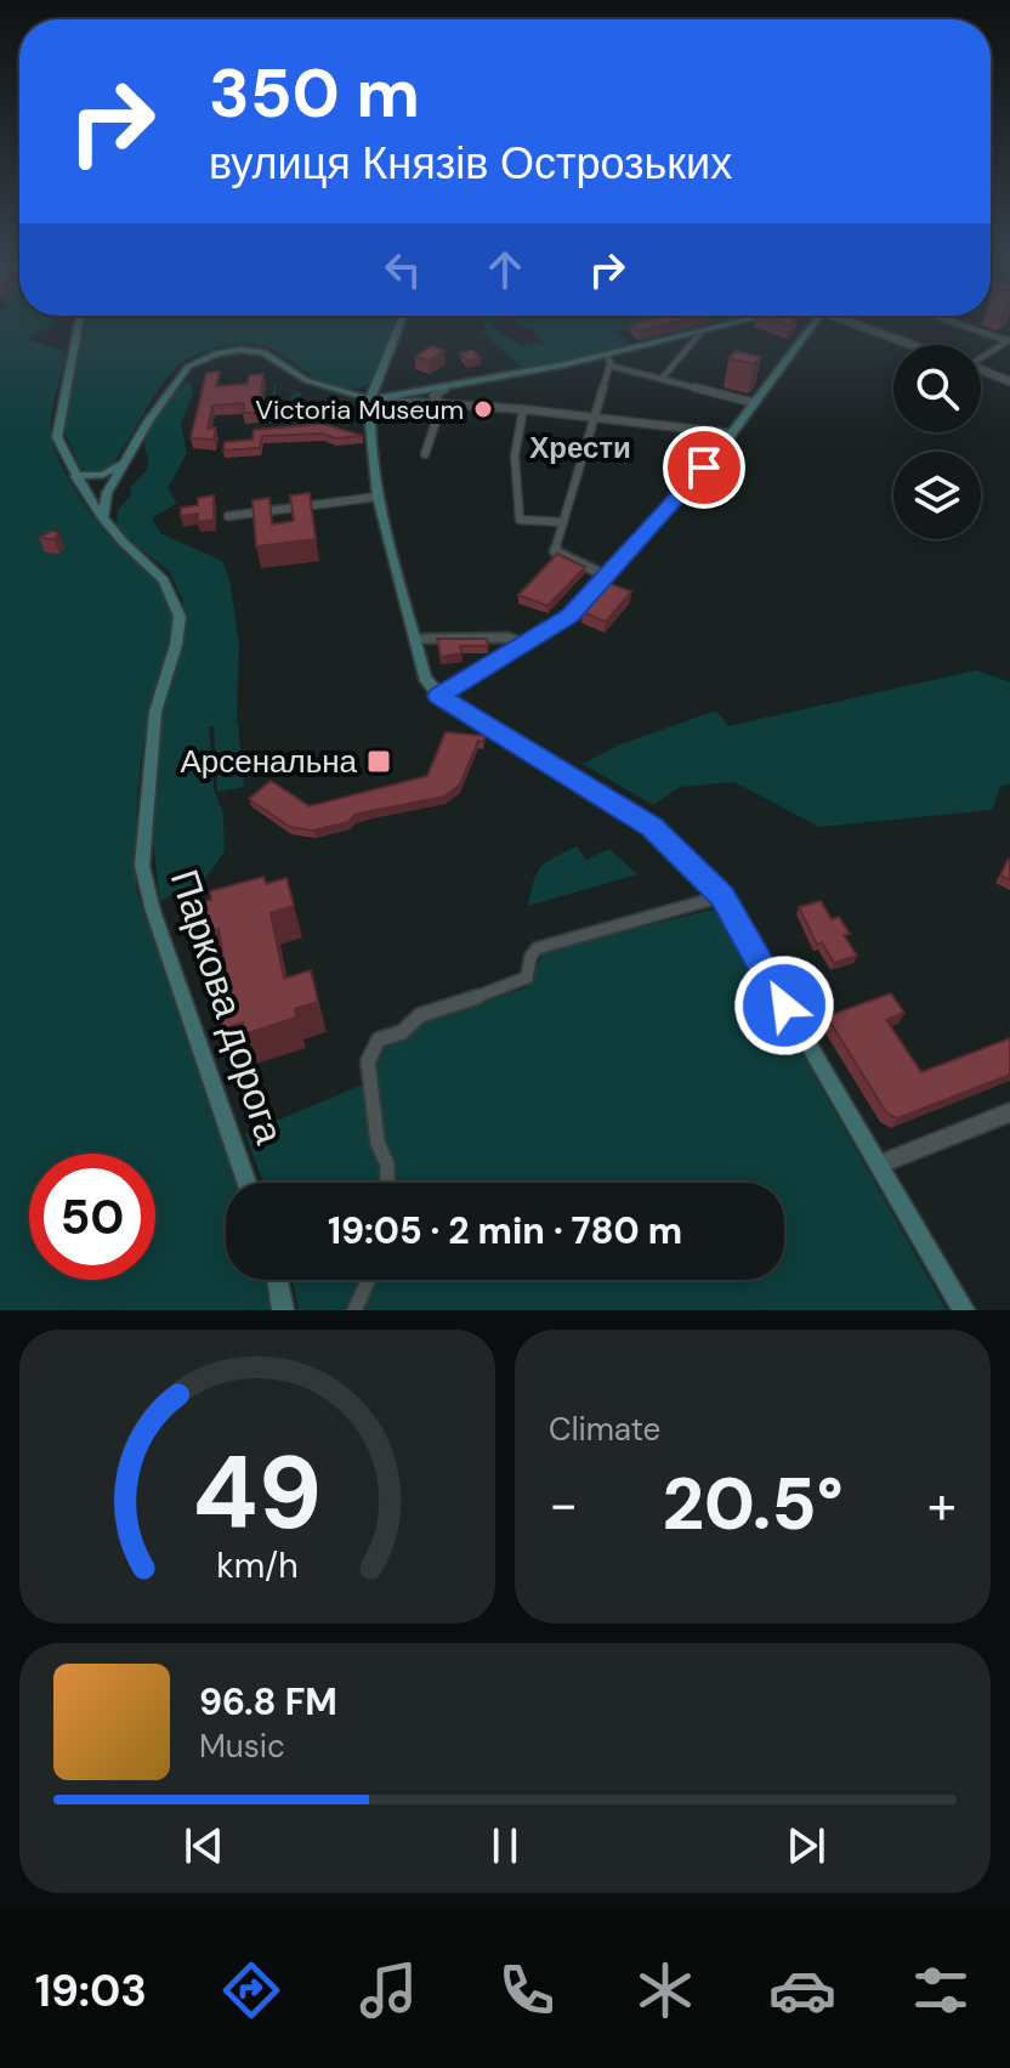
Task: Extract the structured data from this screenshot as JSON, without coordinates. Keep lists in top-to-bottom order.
{
  "streets": {
    "main road": ["Паркова дорога"]
  },
  "districts": ["Хрести"],
  "places": {
    "other": ["Victoria Museum"],
    "transit": ["Арсенальна"]
  },
  "page": {
    "turn": ["350 m", "вулиця Князів Острозьких"],
    "limit": "50",
    "trip": "19:05 · 2 min · 780 m",
    "tile": "Climate",
    "heat": ["−", "20.5°", "+"],
    "song": ["96.8 FM", "Music"],
    "tabs": "19:03",
    "gauge": ["49", "km/h"]
  }
}
